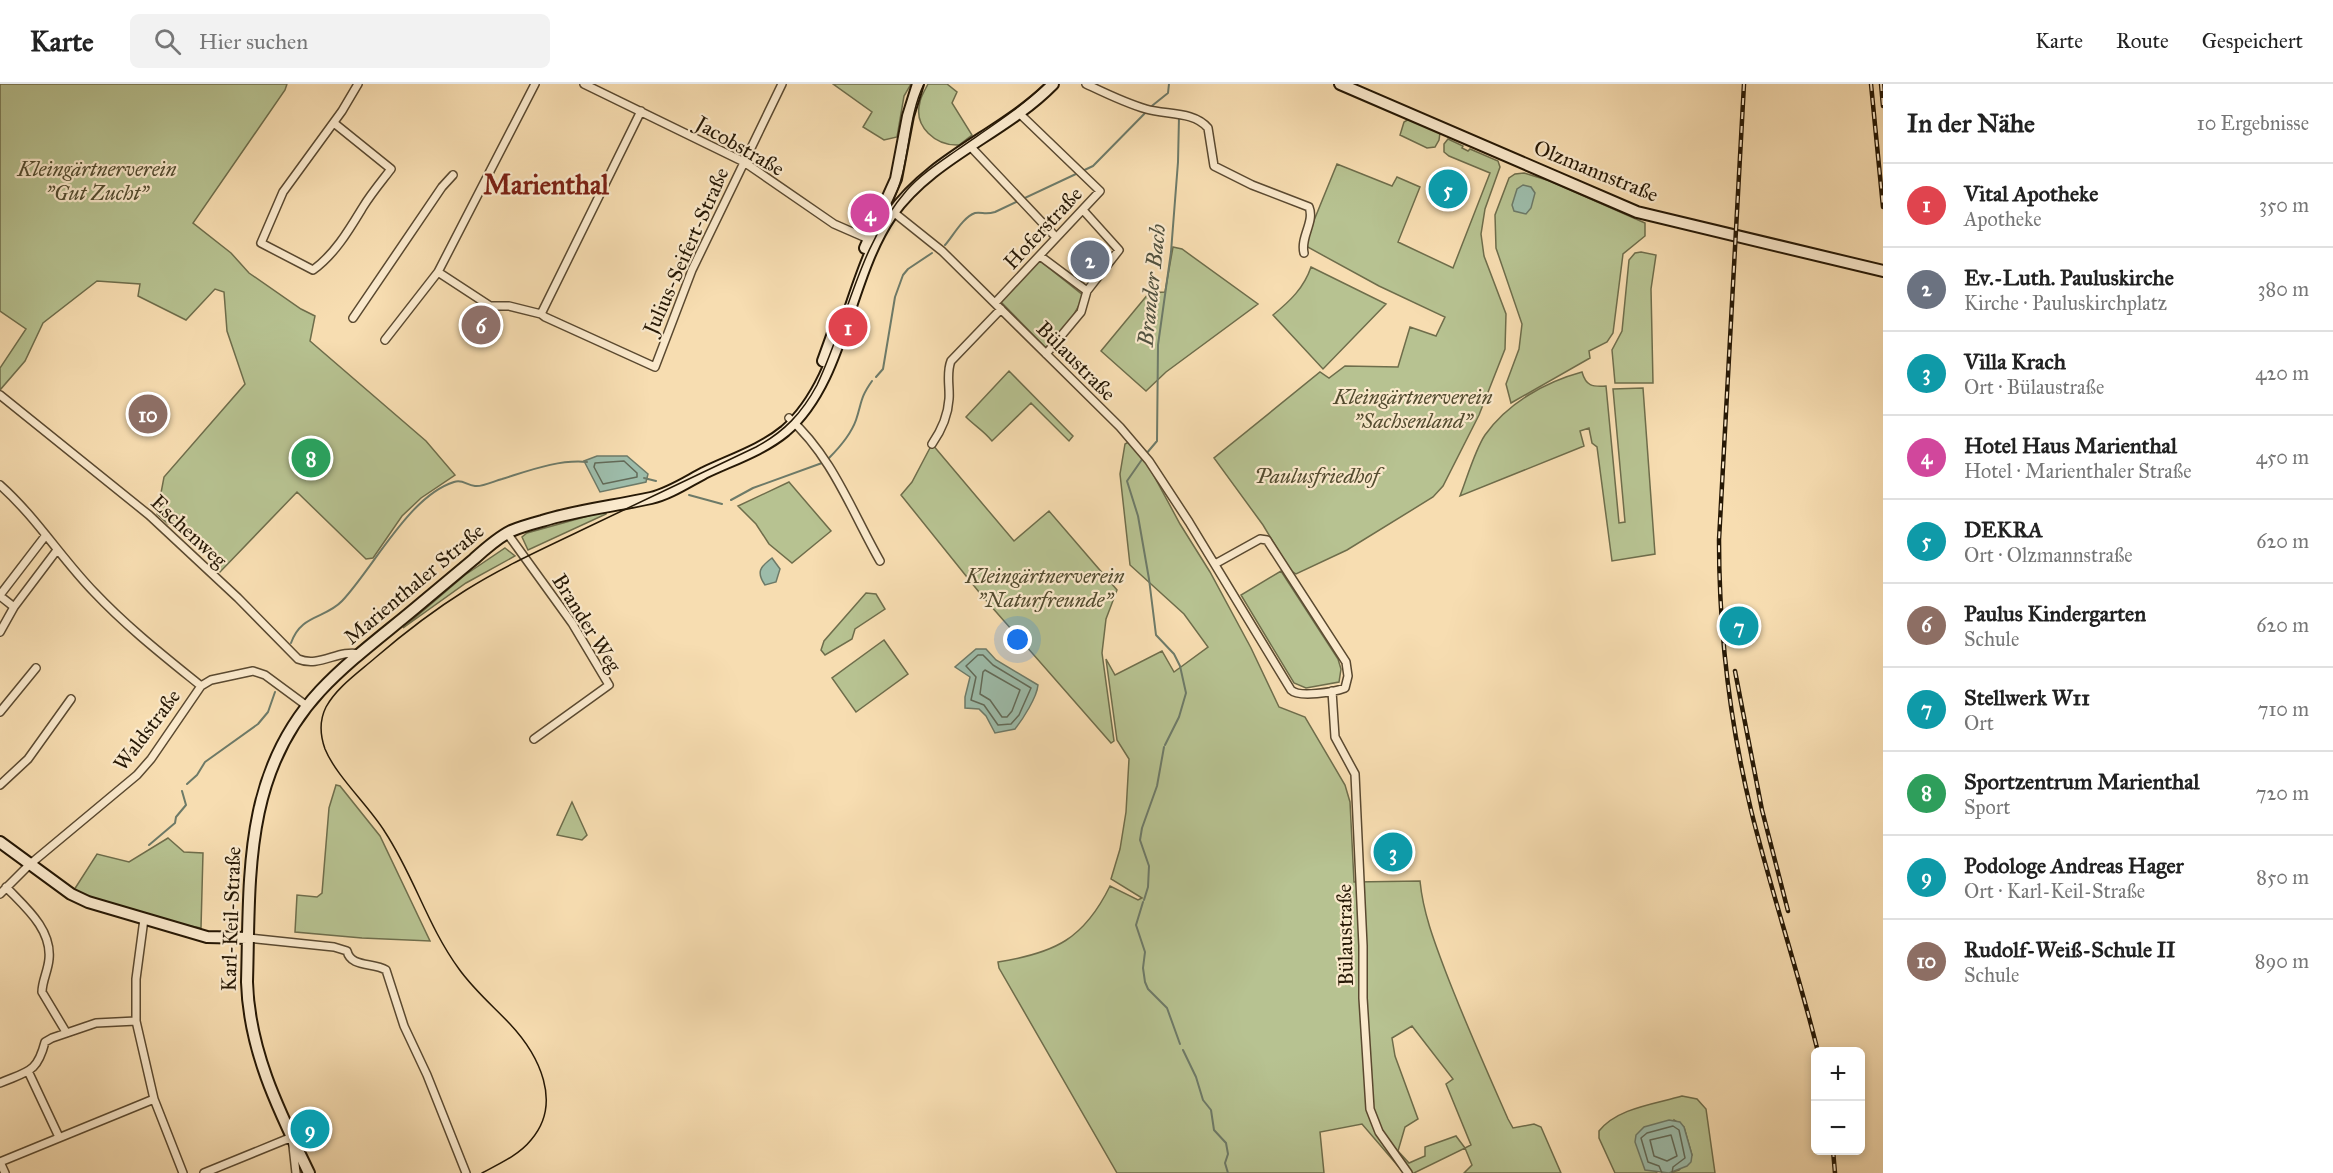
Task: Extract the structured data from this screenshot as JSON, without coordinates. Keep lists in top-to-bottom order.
{
  "streets": {
    "main road": ["Olzmannstraße", "Marienthaler Straße", "Karl-Keil-Straße"],
    "street": [
      "Jacobstraße",
      "Hoferstraße",
      "Julius-Seifert-Straße",
      "Bülaustraße",
      "Eschenweg",
      "Brander Weg",
      "Waldstraße"
    ]
  },
  "crossings": [
    ["Jacobstraße", "Julius-Seifert-Straße"],
    ["Jacobstraße", "Marienthaler Straße"],
    ["Hoferstraße", "Bülaustraße"],
    ["Hoferstraße", "Marienthaler Straße"],
    ["Bülaustraße", "Marienthaler Straße"],
    ["Eschenweg", "Marienthaler Straße"],
    ["Marienthaler Straße", "Brander Weg"],
    ["Marienthaler Straße", "Waldstraße"],
    ["Marienthaler Straße", "Karl-Keil-Straße"],
    ["Waldstraße", "Karl-Keil-Straße"]
  ],
  "districts": ["Marienthal"],
  "water": ["Brander Bach"],
  "parks": [
    "Kleingärtnerverein \"Gut Zucht\"",
    "Kleingärtnerverein \"Sachsenland\"",
    "Paulusfriedhof",
    "Kleingärtnerverein \"Naturfreunde\""
  ],
  "page": {
    "header": "Karte",
    "search": "Hier suchen",
    "nav": ["Karte", "Route", "Gespeichert"],
    "heading": ["In der Nähe", "10 Ergebnisse"],
    "list": [
      {
        "mark": "1",
        "name": "Vital Apotheke",
        "note": "Apotheke",
        "value": "350 m"
      },
      {
        "mark": "2",
        "name": "Ev.-Luth. Pauluskirche",
        "note": "Kirche · Pauluskirchplatz",
        "value": "380 m"
      },
      {
        "mark": "3",
        "name": "Villa Krach",
        "note": "Ort · Bülaustraße",
        "value": "420 m"
      },
      {
        "mark": "4",
        "name": "Hotel Haus Marienthal",
        "note": "Hotel · Marienthaler Straße",
        "value": "450 m"
      },
      {
        "mark": "5",
        "name": "DEKRA",
        "note": "Ort · Olzmannstraße",
        "value": "620 m"
      },
      {
        "mark": "6",
        "name": "Paulus Kindergarten",
        "note": "Schule",
        "value": "620 m"
      },
      {
        "mark": "7",
        "name": "Stellwerk W11",
        "note": "Ort",
        "value": "710 m"
      },
      {
        "mark": "8",
        "name": "Sportzentrum Marienthal",
        "note": "Sport",
        "value": "720 m"
      },
      {
        "mark": "9",
        "name": "Podologe Andreas Hager",
        "note": "Ort · Karl-Keil-Straße",
        "value": "850 m"
      },
      {
        "mark": "10",
        "name": "Rudolf-Weiß-Schule II",
        "note": "Schule",
        "value": "890 m"
      }
    ],
    "pins": [
      "5",
      "4",
      "2",
      "6",
      "1",
      "10",
      "8",
      "7",
      "3",
      "9"
    ],
    "map_buttons": ["+", "−"]
  }
}
